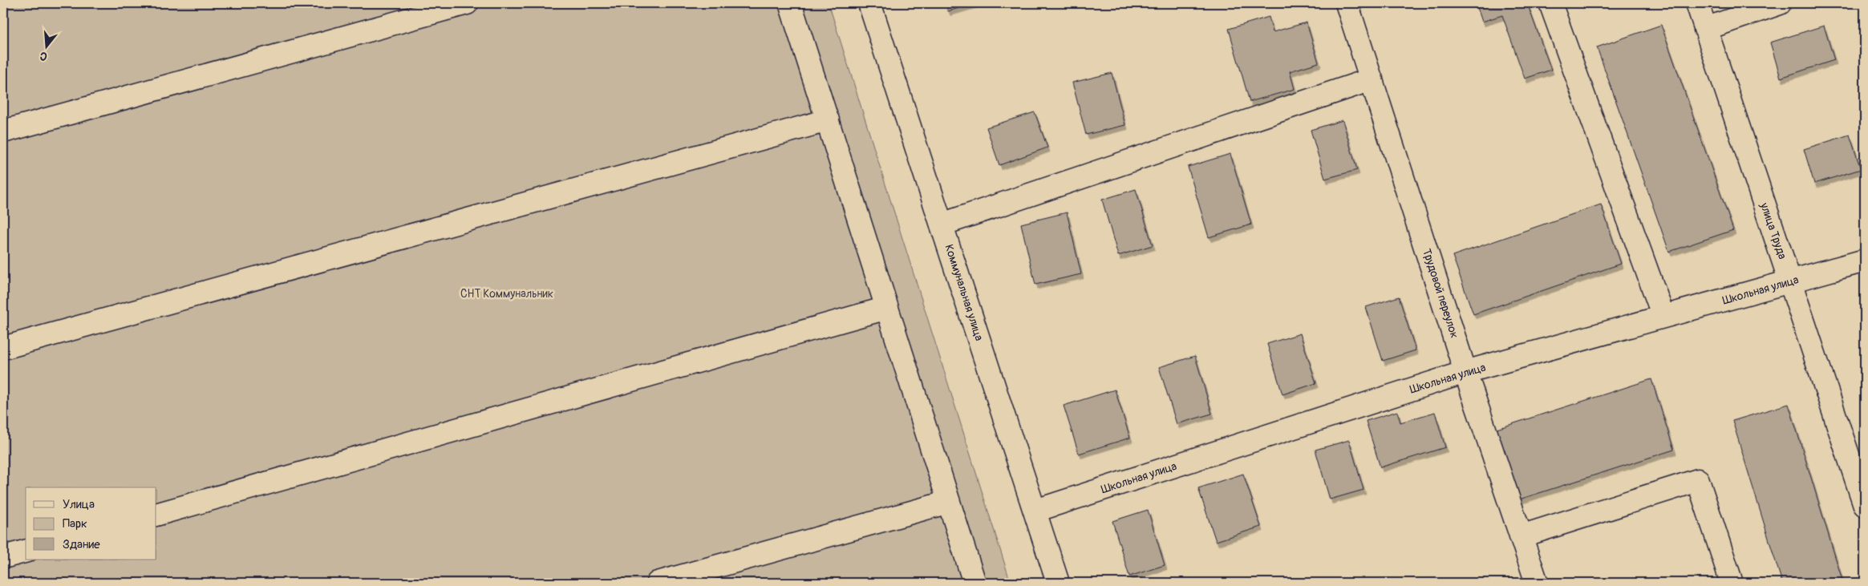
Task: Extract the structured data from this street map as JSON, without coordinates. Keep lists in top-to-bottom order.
{
  "streets": {
    "street": [
      "улица Труда",
      "Школьная улица",
      "Коммунальная улица",
      "Трудовой переулок"
    ]
  },
  "crossings": [
    ["улица Труда", "Школьная улица"],
    ["Школьная улица", "Коммунальная улица"],
    ["Школьная улица", "Трудовой переулок"]
  ],
  "parks": ["СНТ Коммунальник"],
  "legend": ["Улица", "Парк", "Здание"],
  "north": "bottom"
}
